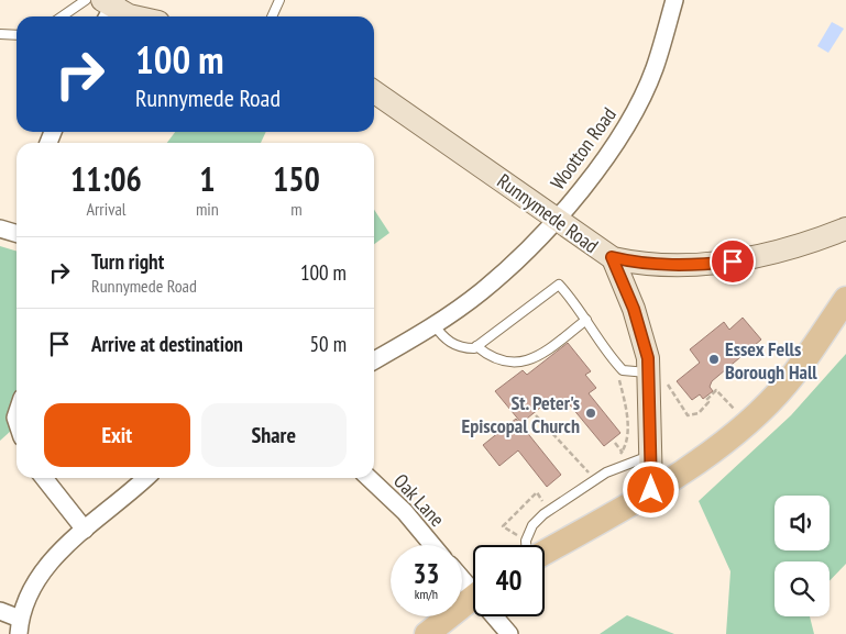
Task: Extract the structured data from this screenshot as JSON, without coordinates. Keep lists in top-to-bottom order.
{
  "streets": {
    "street": ["Wootton Road", "Runnymede Road", "Oak Lane"]
  },
  "crossings": [
    ["Wootton Road", "Runnymede Road"]
  ],
  "places": ["Essex Fells Borough Hall", "St. Peter's Episcopal Church"],
  "page": {
    "turn": ["100 m", "Runnymede Road"],
    "eta": [
      "11:06",
      "Arrival",
      "1",
      "min",
      "150",
      "m"
    ],
    "list": [
      {
        "name": "Turn right",
        "note": "Runnymede Road",
        "value": "100 m"
      },
      {
        "name": "Arrive at destination",
        "value": "50 m"
      }
    ],
    "buttons": ["Exit", "Share"],
    "speed": "33 km/h",
    "limit": "40"
  }
}
